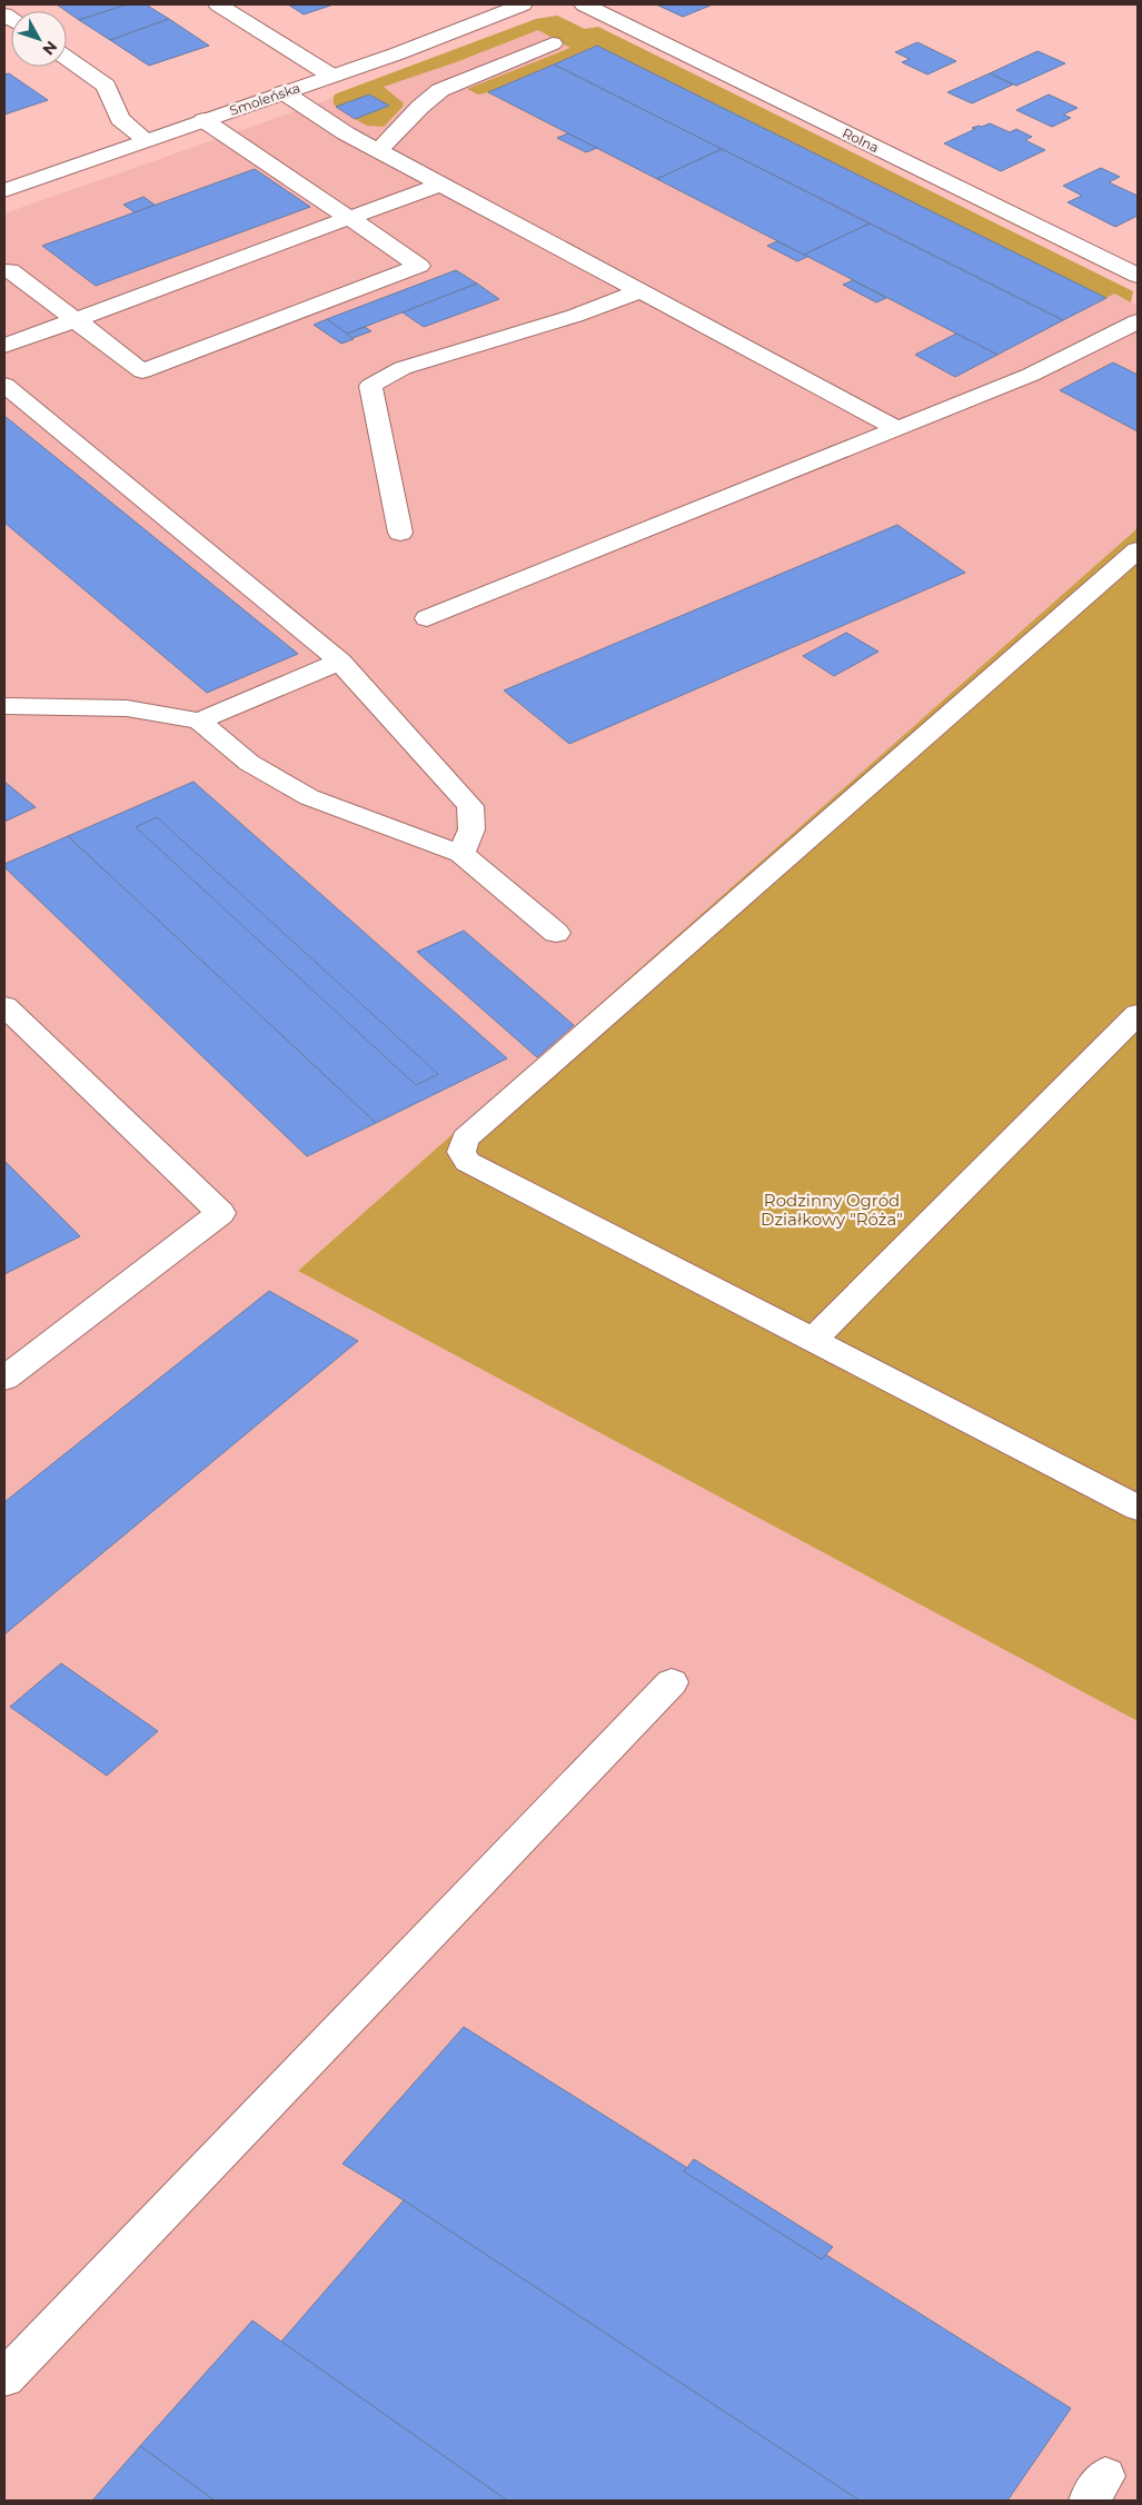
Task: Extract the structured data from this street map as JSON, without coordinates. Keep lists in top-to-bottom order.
{
  "streets": {
    "street": ["Smoleńska", "Rolna"]
  },
  "parks": ["Rodzinny Ogród Działkowy \"Róża\""],
  "north": "bottom right"
}
